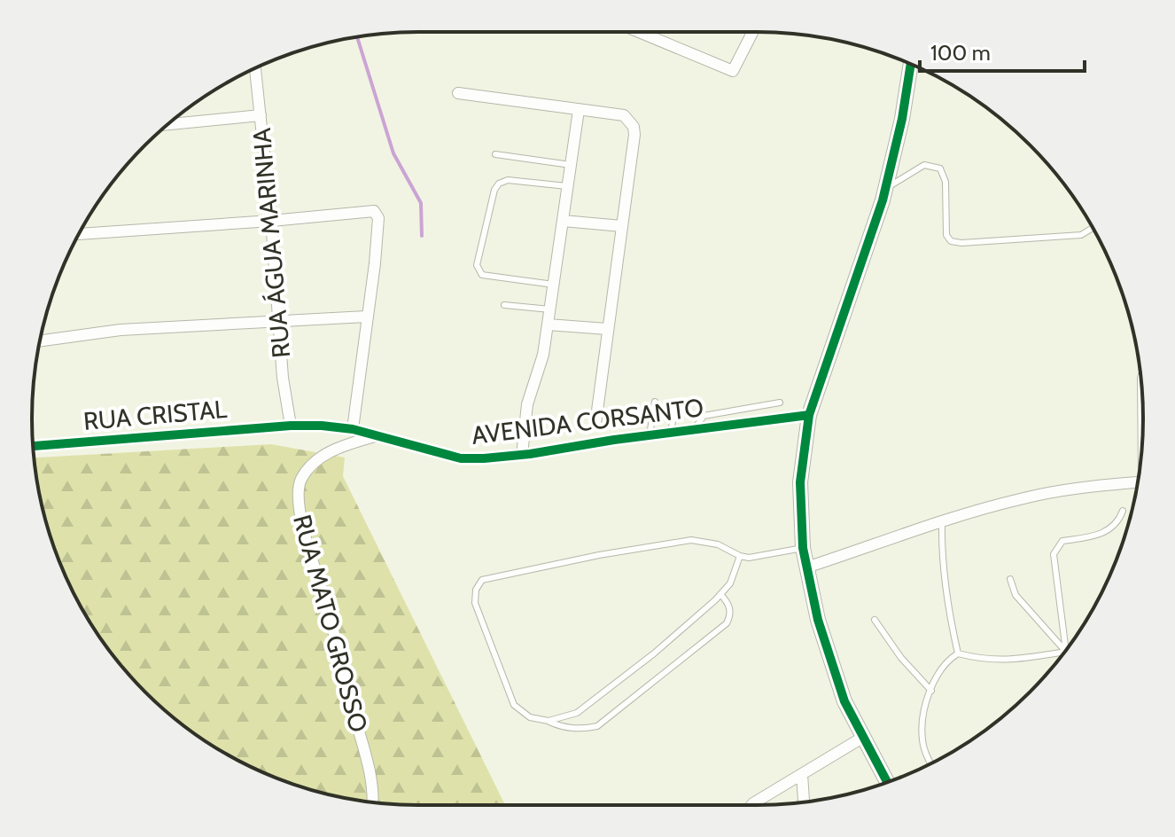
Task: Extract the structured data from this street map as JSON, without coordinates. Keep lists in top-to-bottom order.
{
  "streets": {
    "street": [
      "RUA ÁGUA MARINHA",
      "RUA CRISTAL",
      "AVENIDA CORSANTO",
      "RUA MATO GROSSO"
    ]
  },
  "crossings": [
    ["RUA ÁGUA MARINHA", "RUA CRISTAL"],
    ["RUA ÁGUA MARINHA", "AVENIDA CORSANTO"],
    ["RUA CRISTAL", "AVENIDA CORSANTO"],
    ["AVENIDA CORSANTO", "RUA MATO GROSSO"]
  ],
  "scale_bar": "100 m"
}
